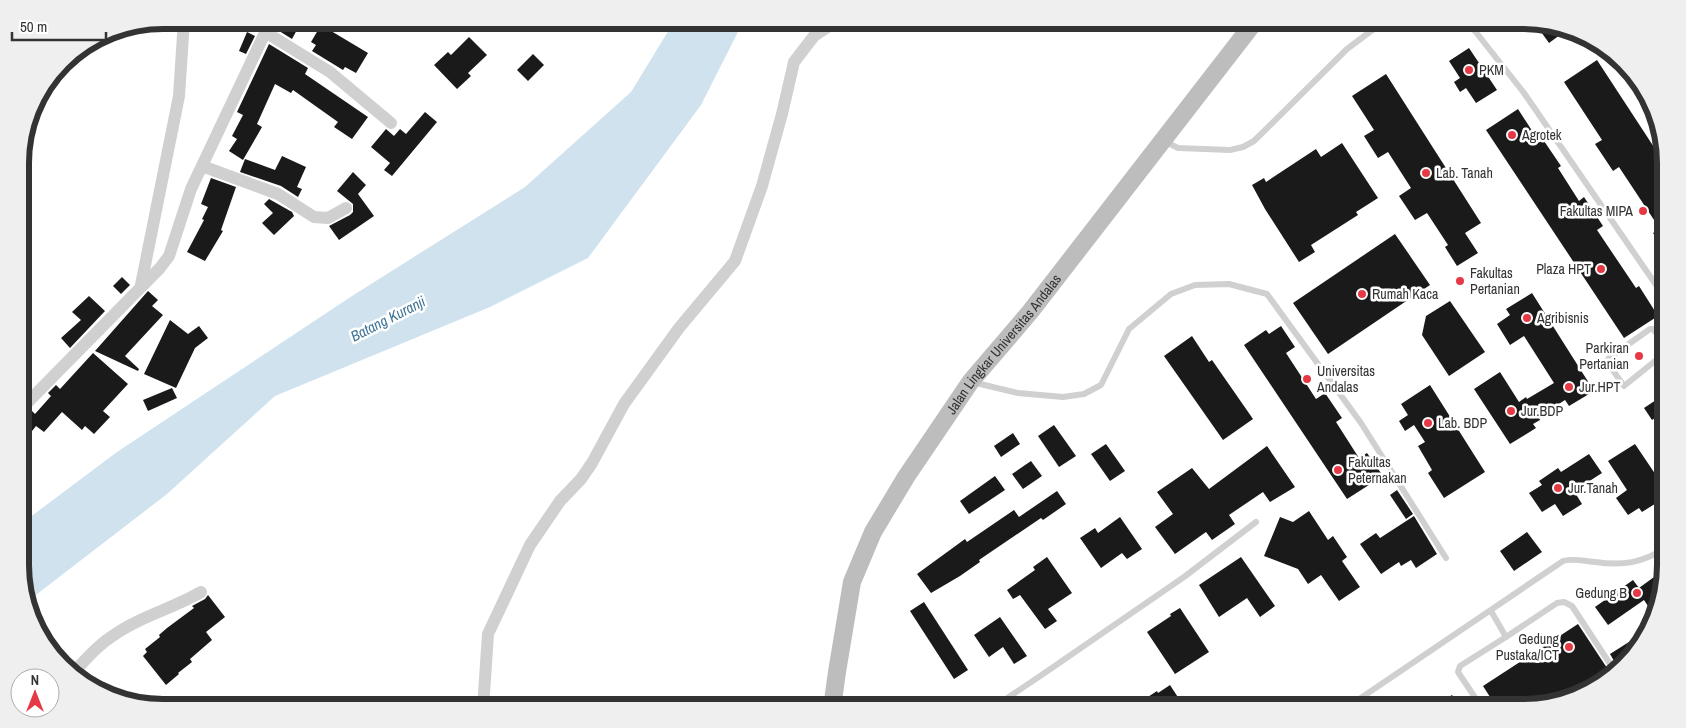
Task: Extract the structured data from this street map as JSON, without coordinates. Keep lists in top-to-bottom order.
{
  "streets": {
    "street": ["Jalan Lingkar Universitas Andalas"]
  },
  "water": ["Batang Kuranji"],
  "places": [
    "PKM",
    "Agrotek",
    "Lab. Tanah",
    "Fakultas MIPA",
    "Plaza HPT",
    "Fakultas Pertanian",
    "Rumah Kaca",
    "Agribisnis",
    "Parkiran Pertanian",
    "Universitas Andalas",
    "Jur.HPT",
    "Jur.BDP",
    "Lab. BDP",
    "Fakultas Peternakan",
    "Jur.Tanah",
    "Gedung B",
    "Gedung Pustaka/ICT"
  ],
  "scale_bar": "50 m",
  "north": "top"
}
